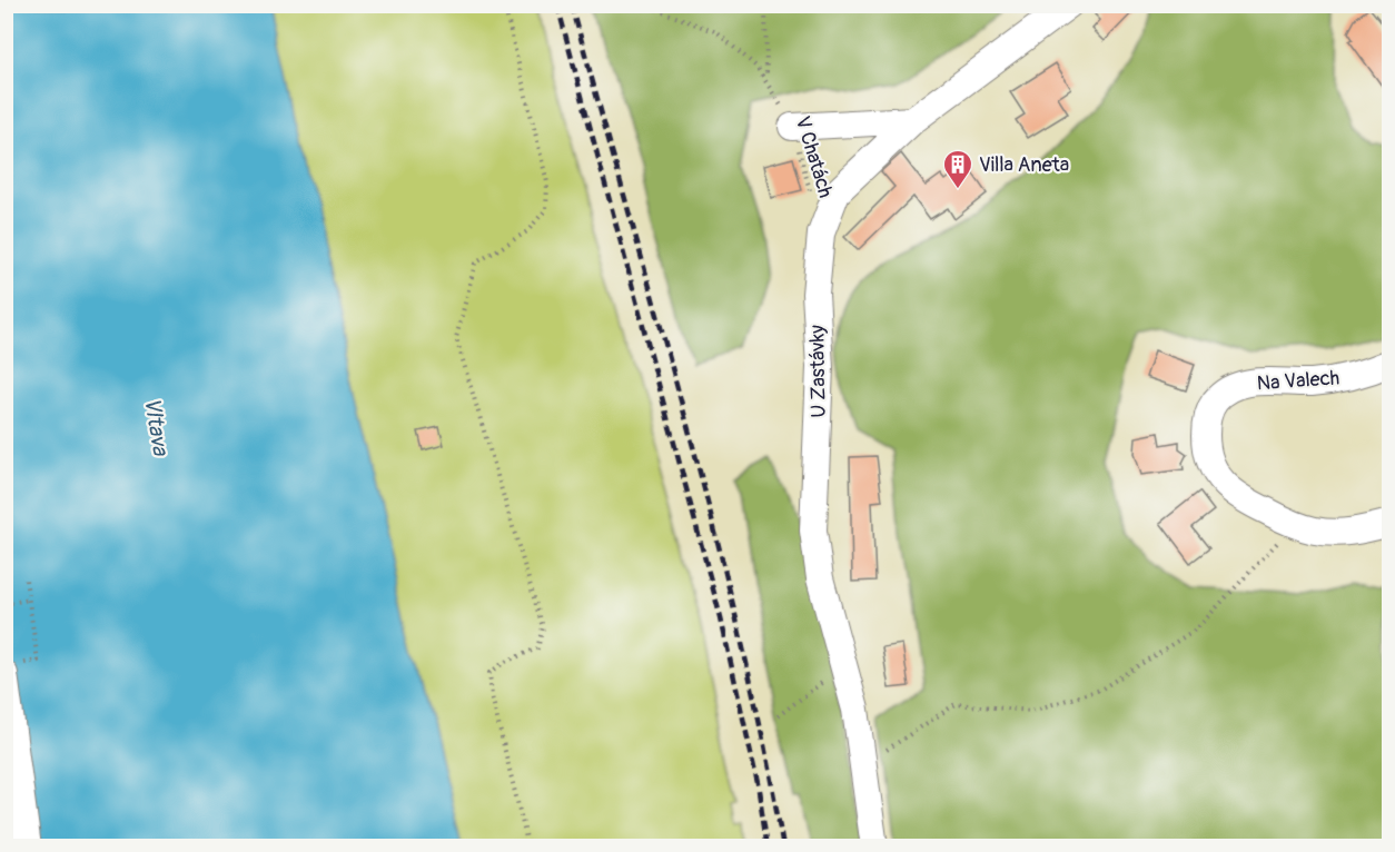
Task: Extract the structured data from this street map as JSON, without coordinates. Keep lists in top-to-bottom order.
{
  "streets": {
    "street": ["U Zastávky", "Na Valech"],
    "path": ["V Chatách"]
  },
  "crossings": [
    ["V Chatách", "U Zastávky"]
  ],
  "water": ["Vltava"],
  "places": {
    "building": ["Villa Aneta"]
  }
}
